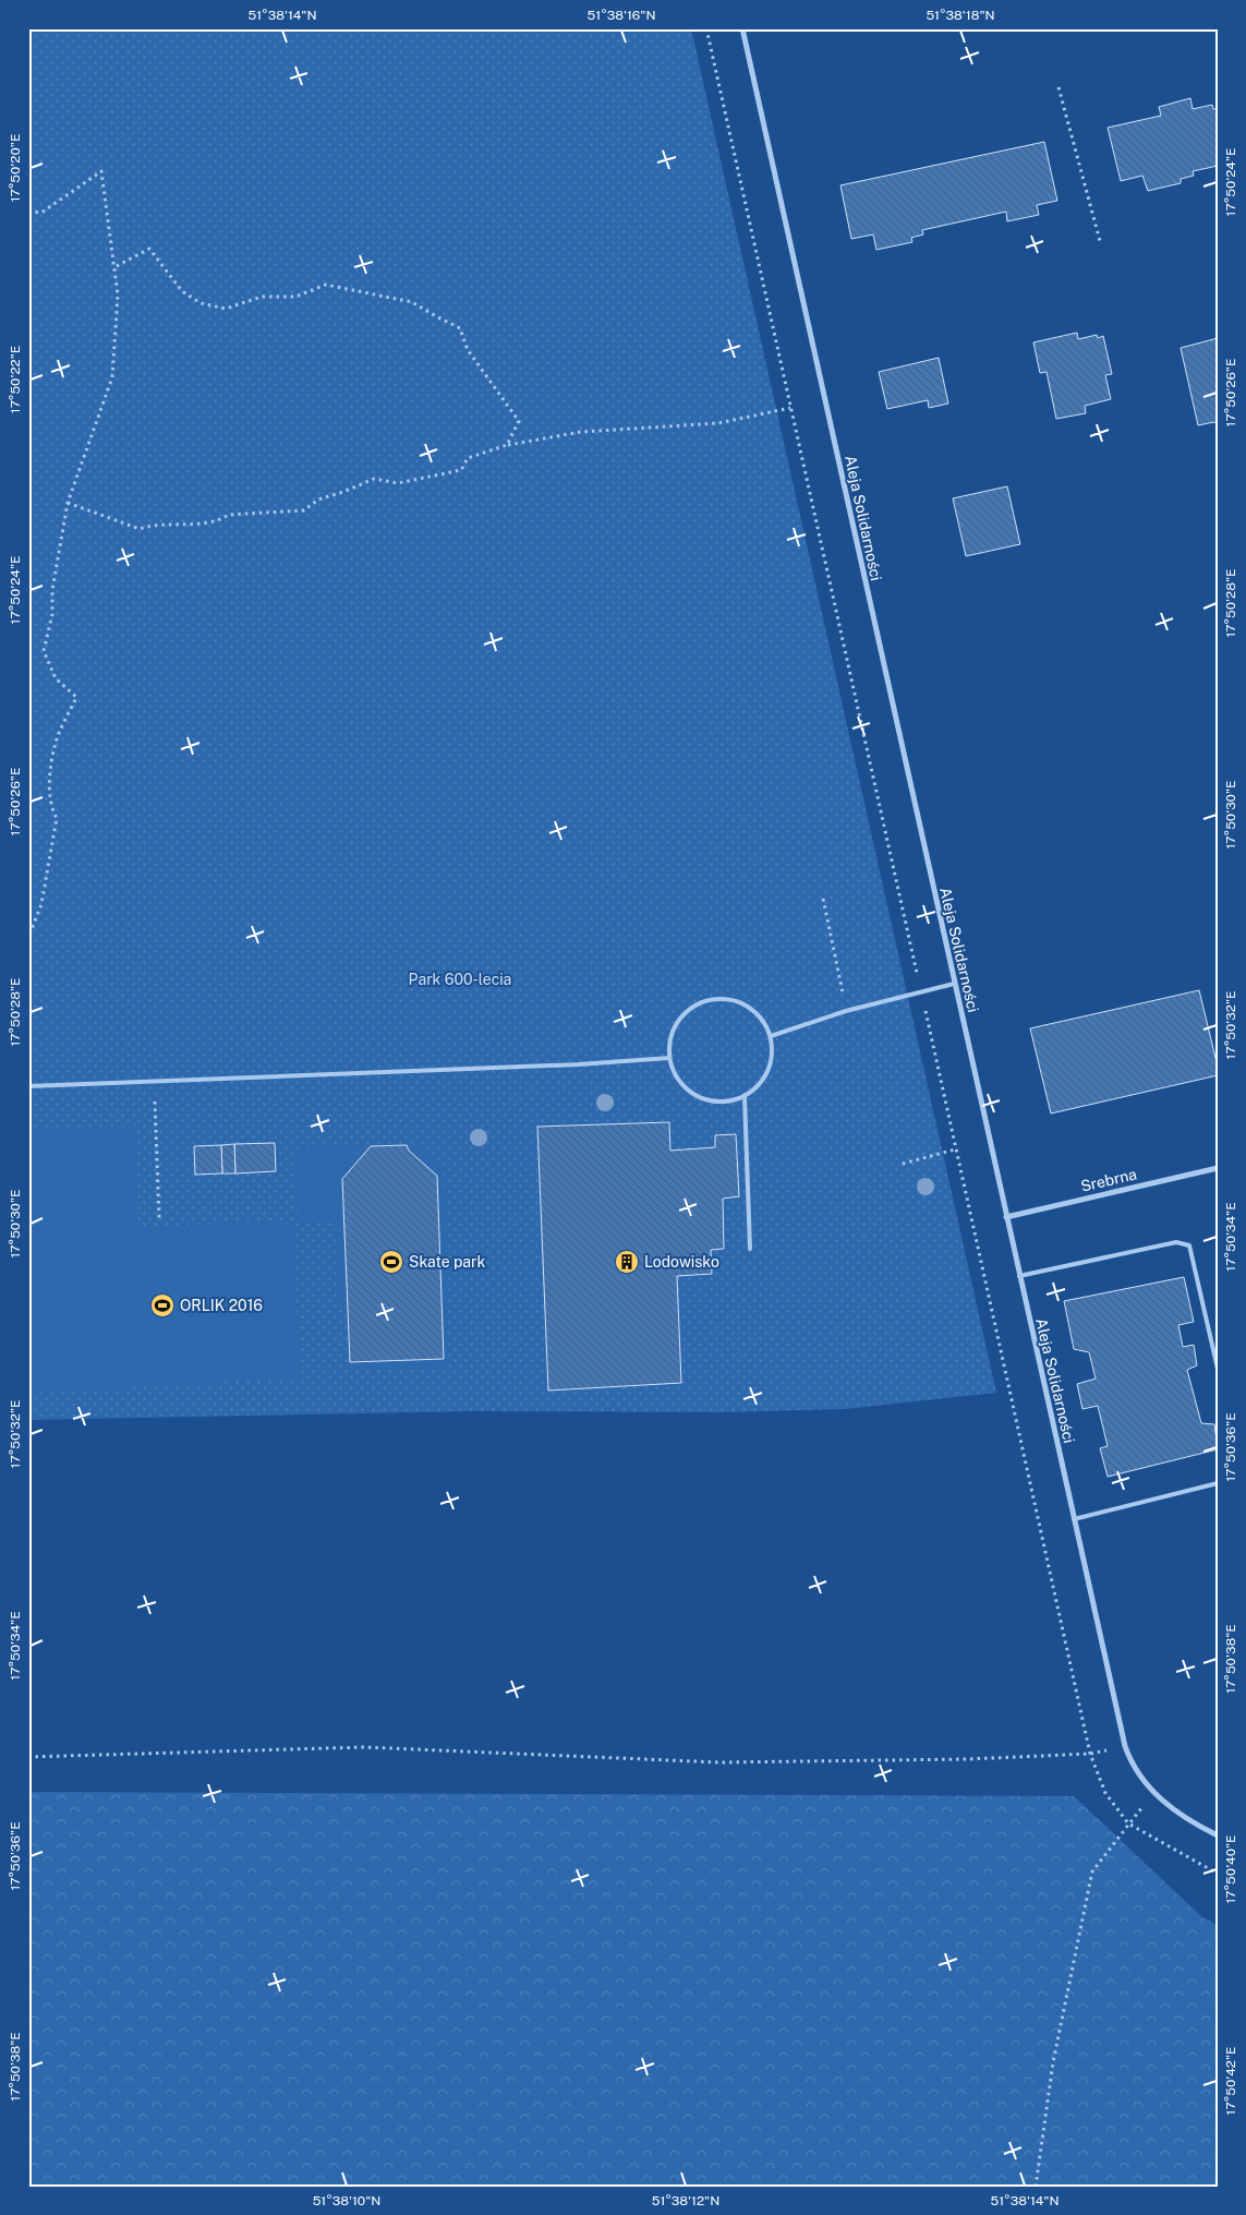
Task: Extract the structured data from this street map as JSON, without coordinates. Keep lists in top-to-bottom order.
{
  "streets": {
    "street": ["Aleja Solidarności", "Srebrna"]
  },
  "crossings": [
    ["Aleja Solidarności", "Srebrna"]
  ],
  "parks": ["Park 600-lecia"],
  "places": {
    "sports": ["Skate park", "ORLIK 2016"],
    "building": ["Lodowisko"]
  },
  "coordinates": [
    "51°38'14\"N",
    "51°38'16\"N",
    "51°38'18\"N",
    "17°50'20\"E",
    "17°50'24\"E",
    "17°50'22\"E",
    "17°50'26\"E",
    "17°50'28\"E",
    "17°50'30\"E",
    "17°50'32\"E",
    "17°50'34\"E",
    "17°50'36\"E",
    "17°50'38\"E",
    "17°50'40\"E",
    "17°50'42\"E",
    "51°38'10\"N",
    "51°38'12\"N"
  ]
}
